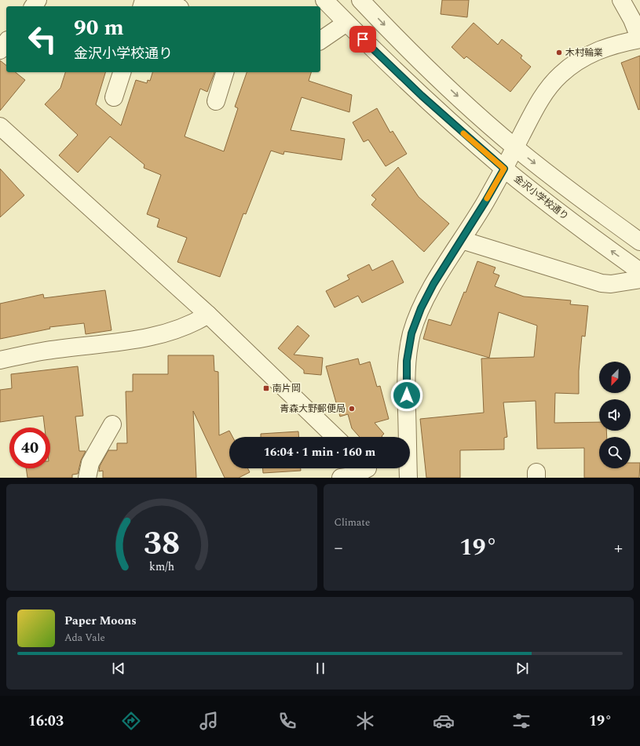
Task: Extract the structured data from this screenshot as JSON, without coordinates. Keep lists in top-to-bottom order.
{
  "streets": {
    "street": ["金沢小学校通り"]
  },
  "places": {
    "other": ["木村輪業", "青森大野郵便局"],
    "transit": ["南片岡"]
  },
  "north": "bottom left",
  "page": {
    "turn": ["90 m", "金沢小学校通り"],
    "limit": "40",
    "trip": "16:04 · 1 min · 160 m",
    "tile": "Climate",
    "heat": ["−", "19°", "+"],
    "song": ["Paper Moons", "Ada Vale"],
    "tabs": ["16:03", "19°"],
    "gauge": ["38", "km/h"]
  }
}
